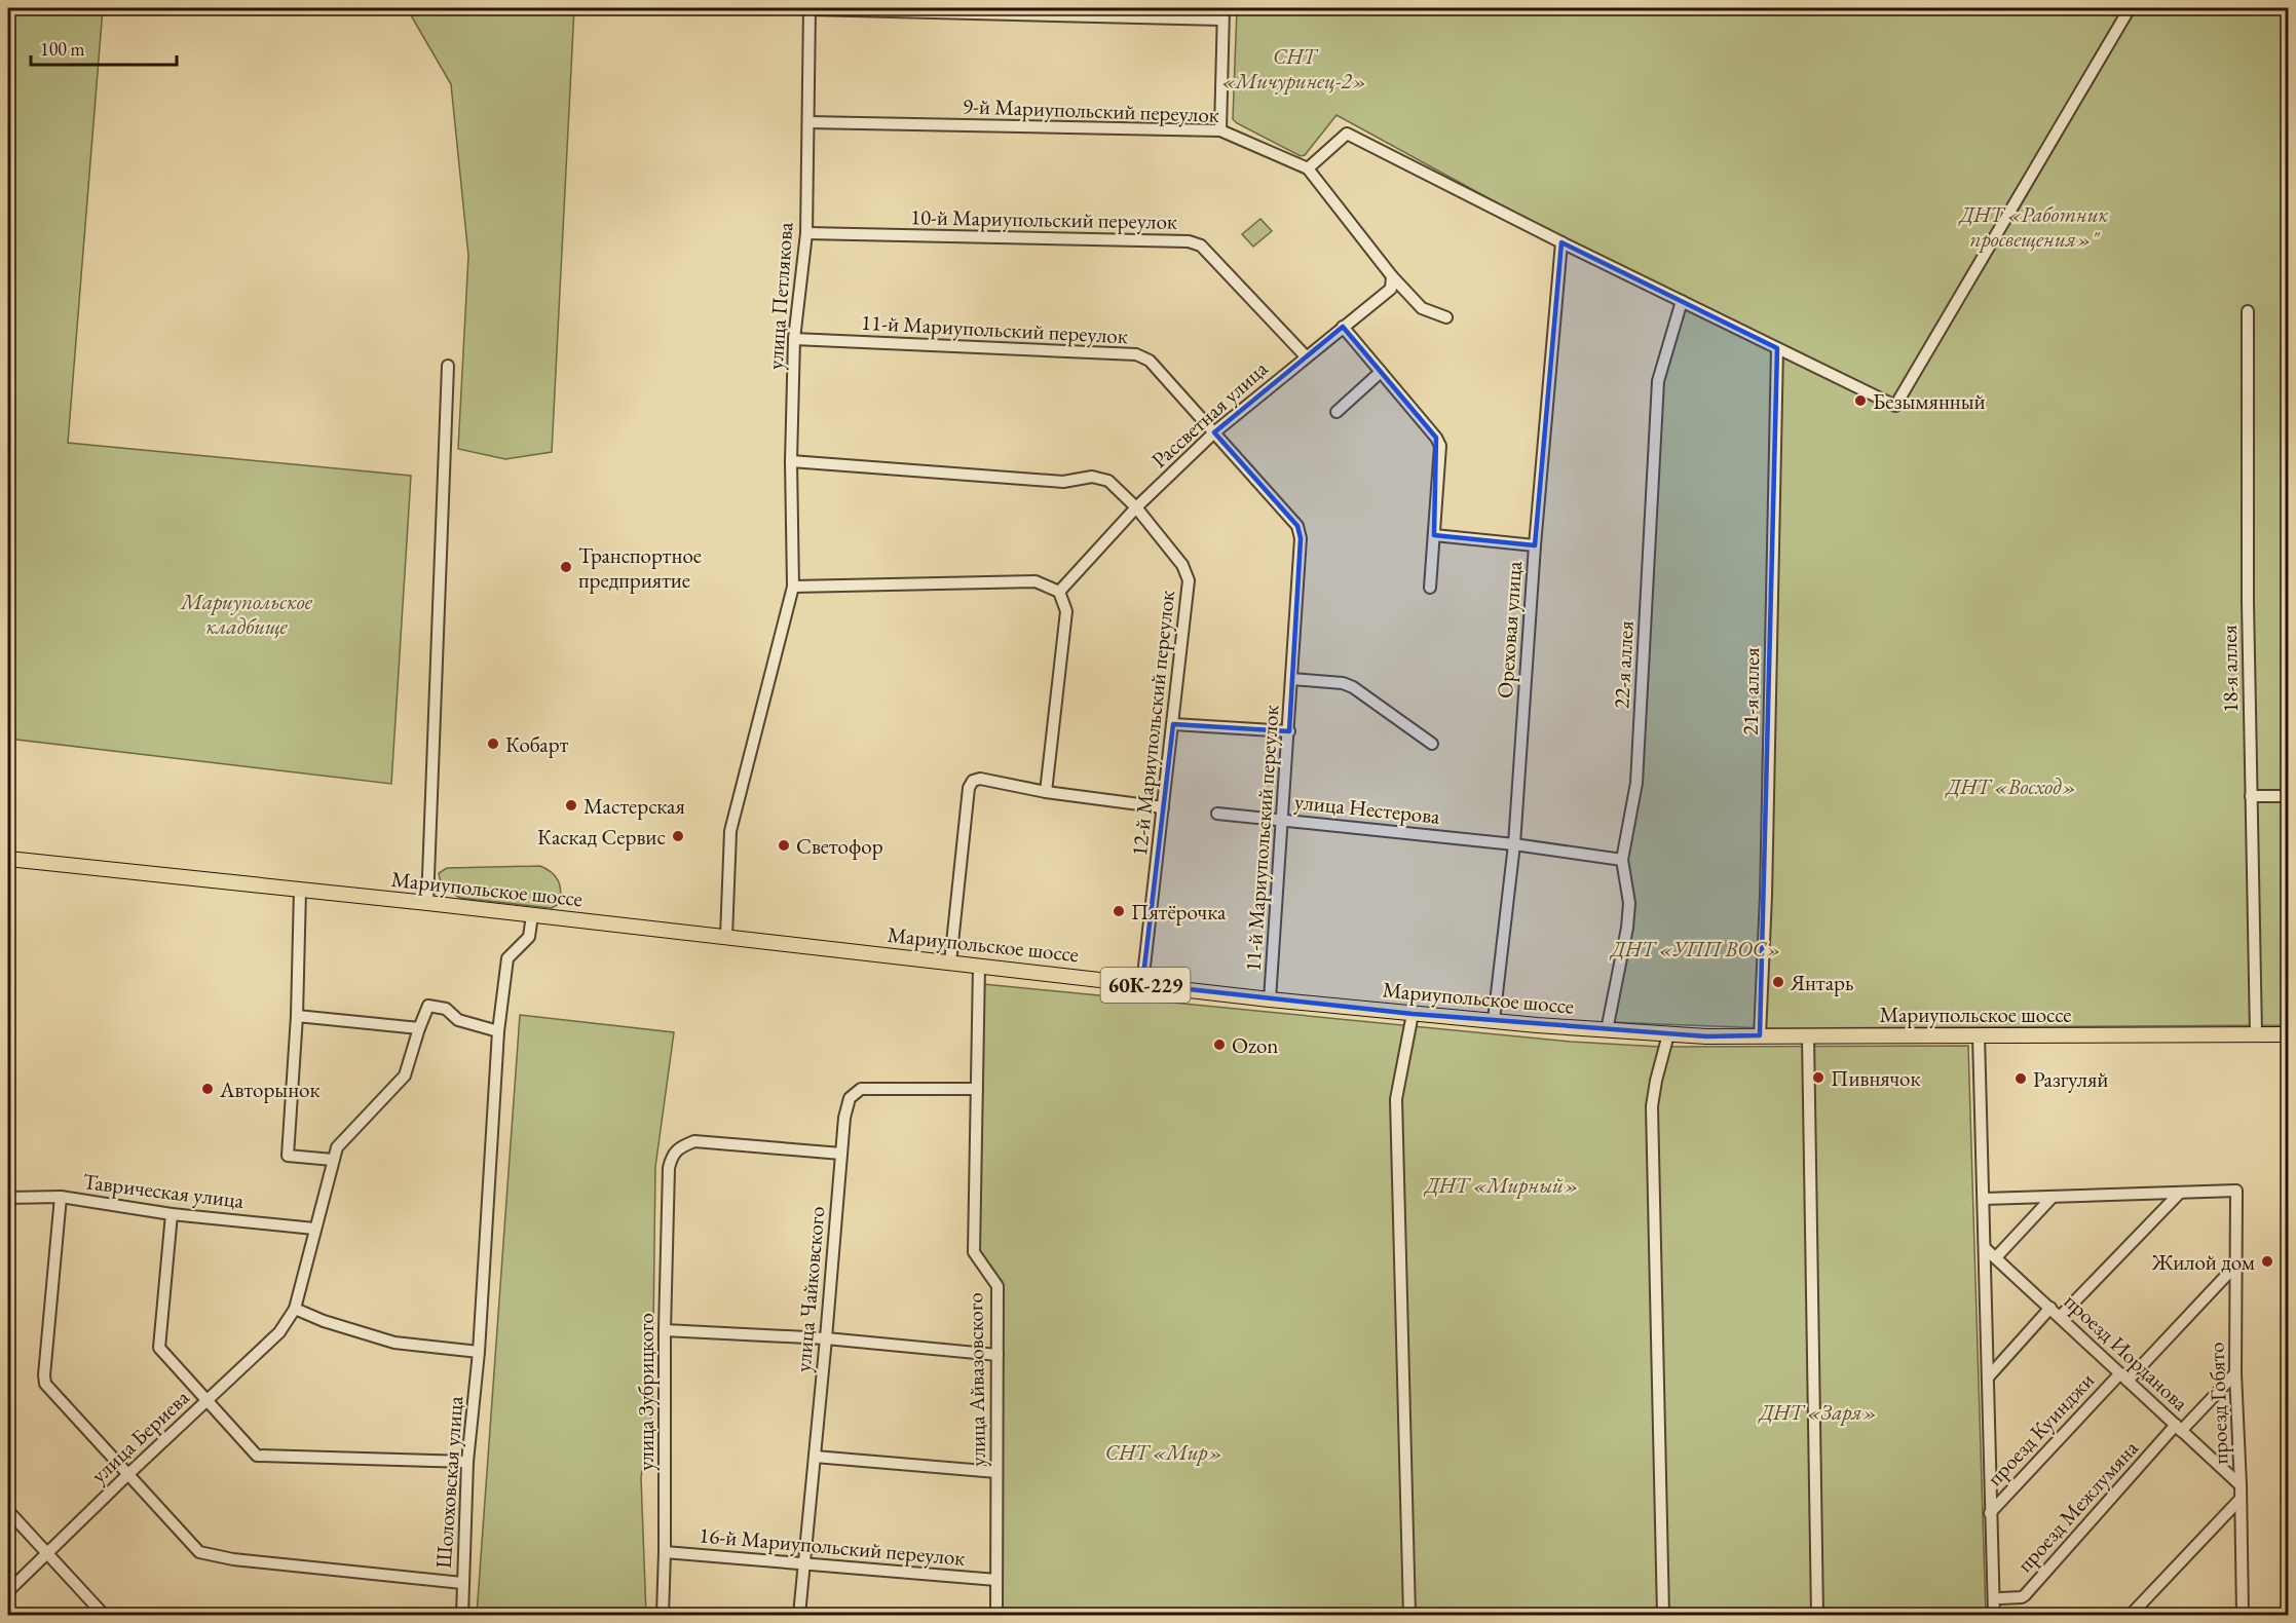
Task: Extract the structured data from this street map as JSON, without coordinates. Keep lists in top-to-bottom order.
{
  "streets": {
    "main road": ["Мариупольское шоссе", "60К-229"],
    "street": [
      "9-й Мариупольский переулок",
      "10-й Мариупольский переулок",
      "улица Петлякова",
      "11-й Мариупольский переулок",
      "Рассветная улица",
      "Ореховая улица",
      "22-я аллея",
      "18-я аллея",
      "21-я аллея",
      "12-й Мариупольский переулок",
      "улица Нестерова",
      "Таврическая улица",
      "улица Чайковского",
      "проезд Иорданова",
      "улица Айвазовского",
      "улица Зубрицкого",
      "проезд Гобято",
      "проезд Куинджи",
      "улица Бериева",
      "Шолоховская улица",
      "проезд Межлумяна",
      "16-й Мариупольский переулок"
    ]
  },
  "crossings": [
    ["9-й Мариупольский переулок", "улица Петлякова"],
    ["9-й Мариупольский переулок", "Рассветная улица"],
    ["10-й Мариупольский переулок", "улица Петлякова"],
    ["10-й Мариупольский переулок", "Рассветная улица"],
    ["улица Петлякова", "11-й Мариупольский переулок"],
    ["улица Петлякова", "12-й Мариупольский переулок"],
    ["улица Петлякова", "Мариупольское шоссе"],
    ["11-й Мариупольский переулок", "Рассветная улица"],
    ["11-й Мариупольский переулок", "улица Нестерова"],
    ["11-й Мариупольский переулок", "Мариупольское шоссе"],
    ["Рассветная улица", "12-й Мариупольский переулок"],
    ["Ореховая улица", "улица Нестерова"],
    ["Ореховая улица", "Мариупольское шоссе"],
    ["22-я аллея", "улица Нестерова"],
    ["22-я аллея", "Мариупольское шоссе"],
    ["18-я аллея", "Мариупольское шоссе"],
    ["21-я аллея", "Мариупольское шоссе"],
    ["12-й Мариупольский переулок", "Мариупольское шоссе"],
    ["Мариупольское шоссе", "улица Айвазовского"],
    ["Мариупольское шоссе", "Шолоховская улица"],
    ["улица Чайковского", "улица Айвазовского"],
    ["улица Чайковского", "улица Зубрицкого"],
    ["улица Чайковского", "16-й Мариупольский переулок"],
    ["проезд Иорданова", "проезд Гобято"],
    ["проезд Иорданова", "проезд Куинджи"],
    ["проезд Иорданова", "проезд Межлумяна"],
    ["улица Айвазовского", "16-й Мариупольский переулок"],
    ["улица Зубрицкого", "16-й Мариупольский переулок"],
    ["проезд Гобято", "проезд Куинджи"],
    ["проезд Гобято", "проезд Межлумяна"]
  ],
  "parks": [
    "СНТ «Мичуринец-2»",
    "ДНТ «Работник просвещения»\"",
    "Мариупольское кладбище",
    "ДНТ «Восход»",
    "ДНТ «УПП ВОС»",
    "ДНТ «Мирный»",
    "ДНТ «Заря»",
    "СНТ «Мир»"
  ],
  "places": [
    "Безымянный",
    "Транспортное предприятие",
    "Кобарт",
    "Мастерская",
    "Каскад Сервис",
    "Светофор",
    "Пятёрочка",
    "Янтарь",
    "Ozon",
    "Пивнячок",
    "Разгуляй",
    "Авторынок",
    "Жилой дом"
  ],
  "scale_bar": "100 m"
}
